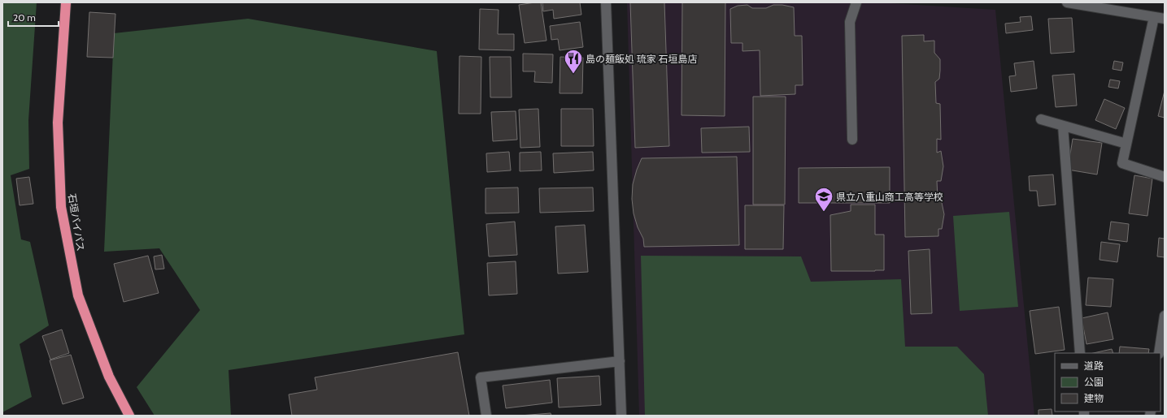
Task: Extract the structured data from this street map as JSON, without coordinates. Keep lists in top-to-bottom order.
{
  "streets": {
    "highway": ["石垣バイパス"]
  },
  "places": {
    "restaurant": ["島の麺飯処 琉家 石垣島店"],
    "school or university": ["県立八重山商工高等学校"]
  },
  "legend": ["道路", "公園", "建物"],
  "scale_bar": "20 m"
}
